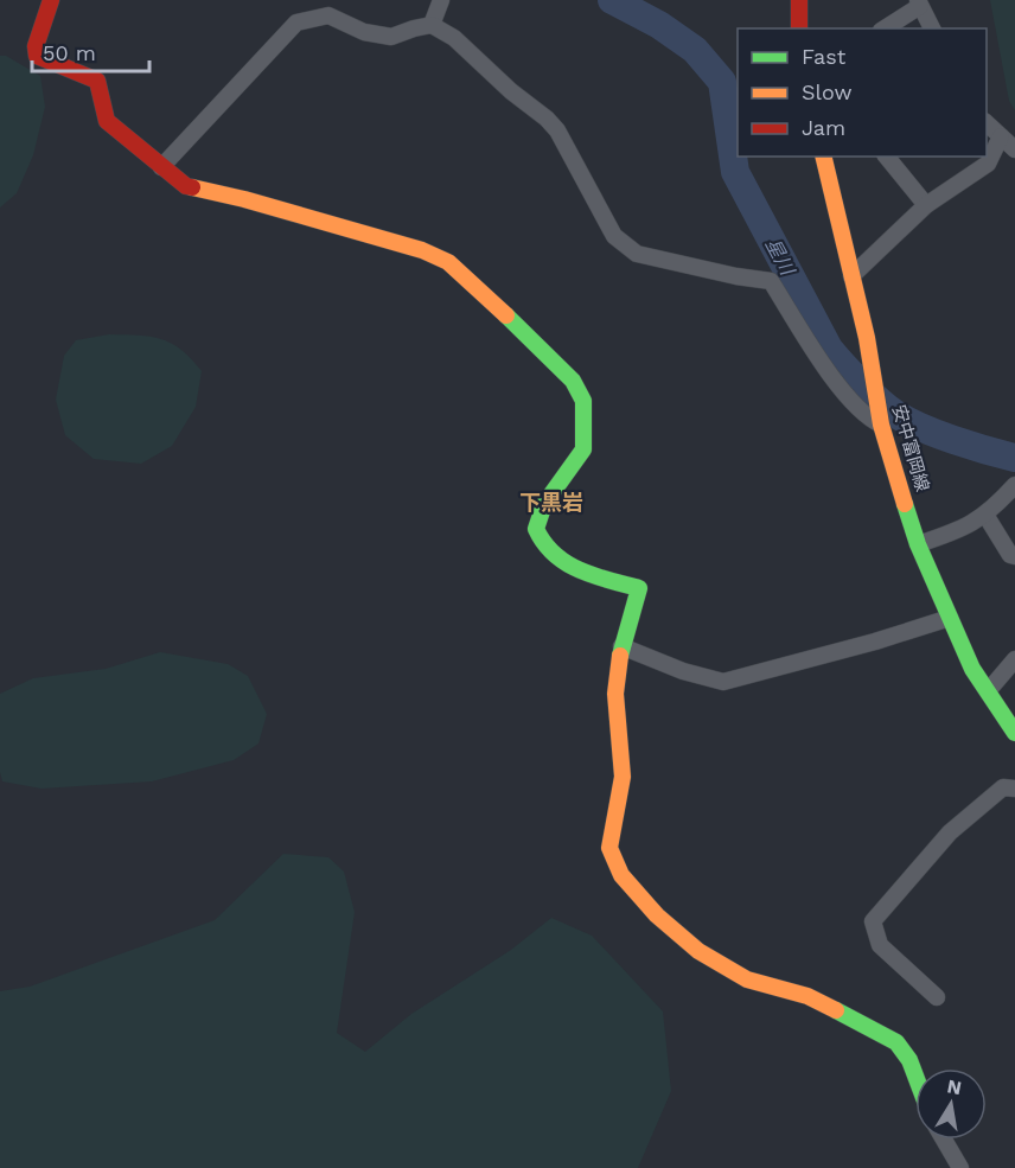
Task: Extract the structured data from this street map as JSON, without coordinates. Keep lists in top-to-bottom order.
{
  "streets": {
    "street": ["安中富岡線"]
  },
  "districts": ["下黒岩"],
  "water": ["星川"],
  "legend": ["Fast", "Slow", "Jam"],
  "scale_bar": "50 m",
  "north": "top"
}
